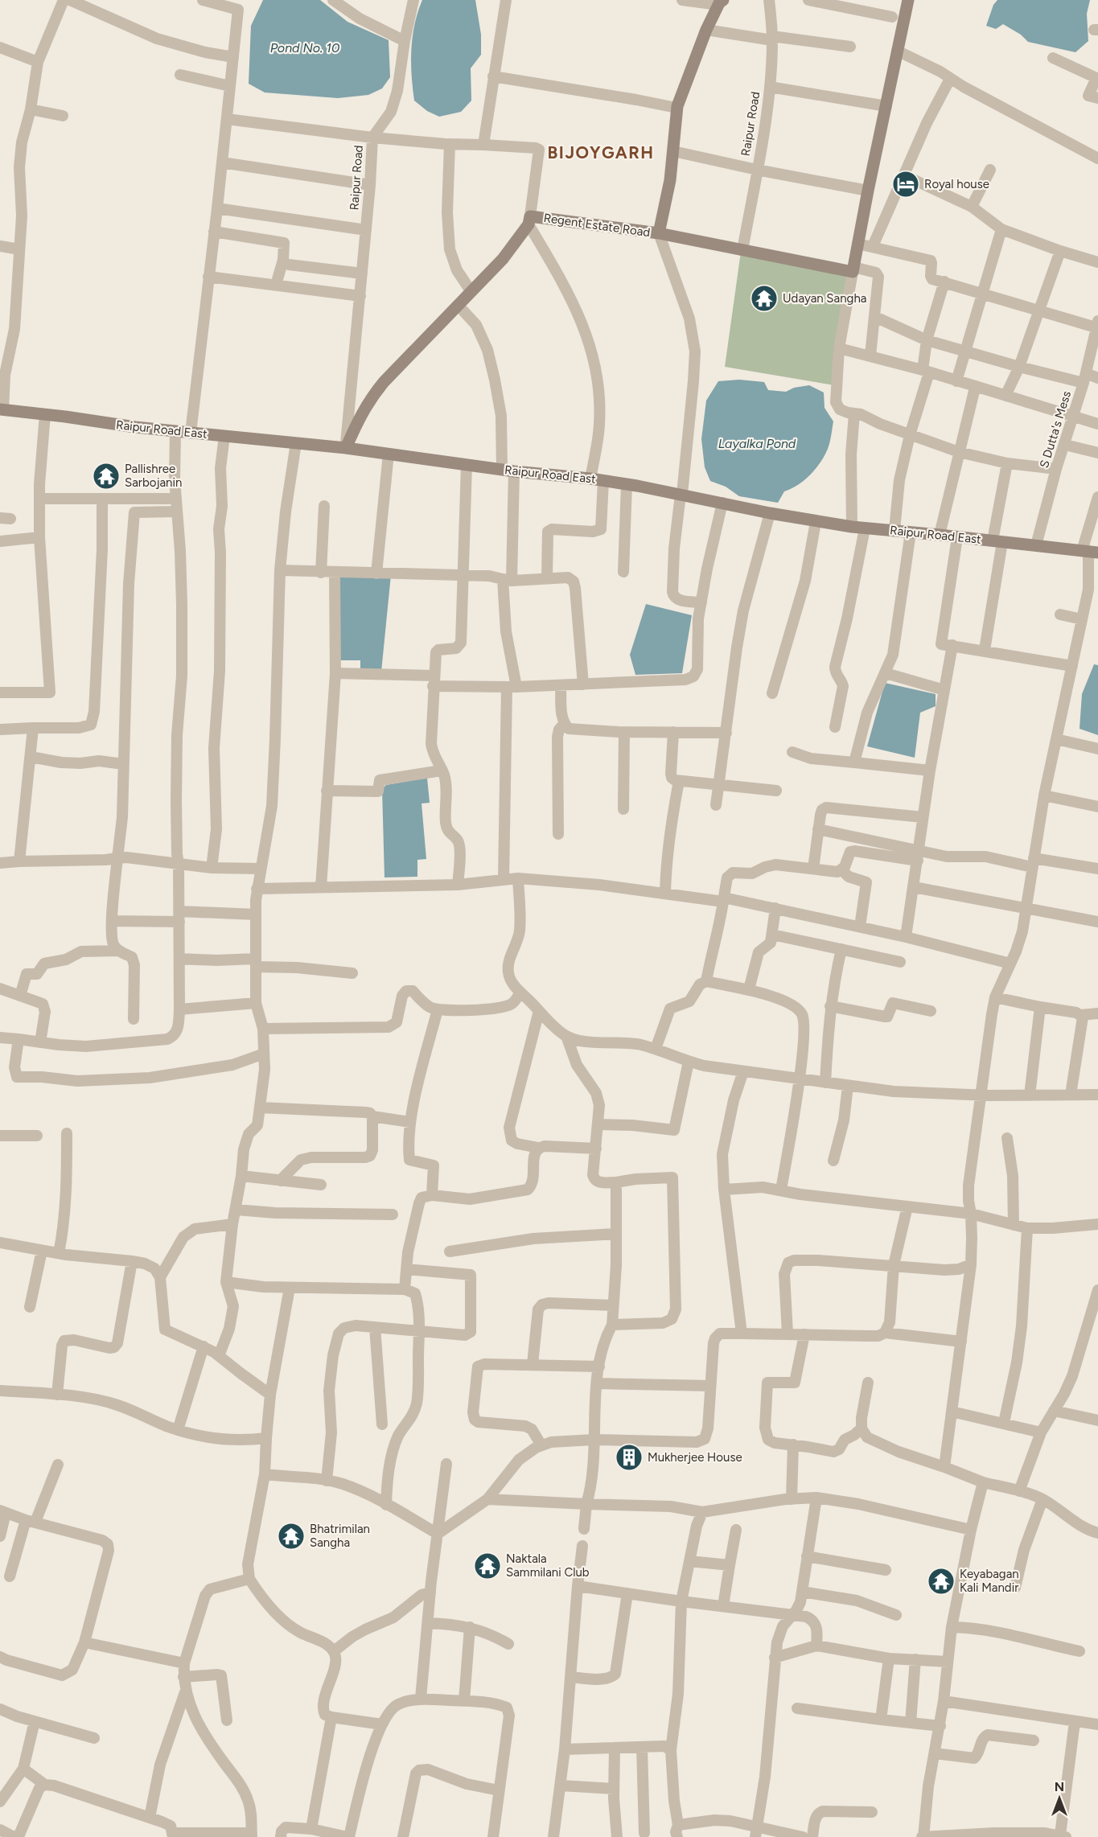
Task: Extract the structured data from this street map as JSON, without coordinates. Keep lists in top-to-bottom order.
{
  "streets": {
    "street": [
      "Raipur Road",
      "Regent Estate Road",
      "Raipur Road East",
      "S Dutta's Mess"
    ]
  },
  "crossings": [
    ["Raipur Road", "Regent Estate Road"],
    ["Raipur Road", "Raipur Road East"],
    ["Regent Estate Road", "Raipur Road East"],
    ["Raipur Road East", "S Dutta's Mess"]
  ],
  "districts": ["BIJOYGARH"],
  "water": ["Pond No. 10", "Layalka Pond"],
  "places": {
    "hotel": ["Royal house"],
    "temple": [
      "Udayan Sangha",
      "Pallishree Sarbojanin",
      "Bhatrimilan Sangha",
      "Naktala Sammilani Club",
      "Keyabagan Kali Mandir"
    ],
    "building": ["Mukherjee House"]
  },
  "north": "top"
}
